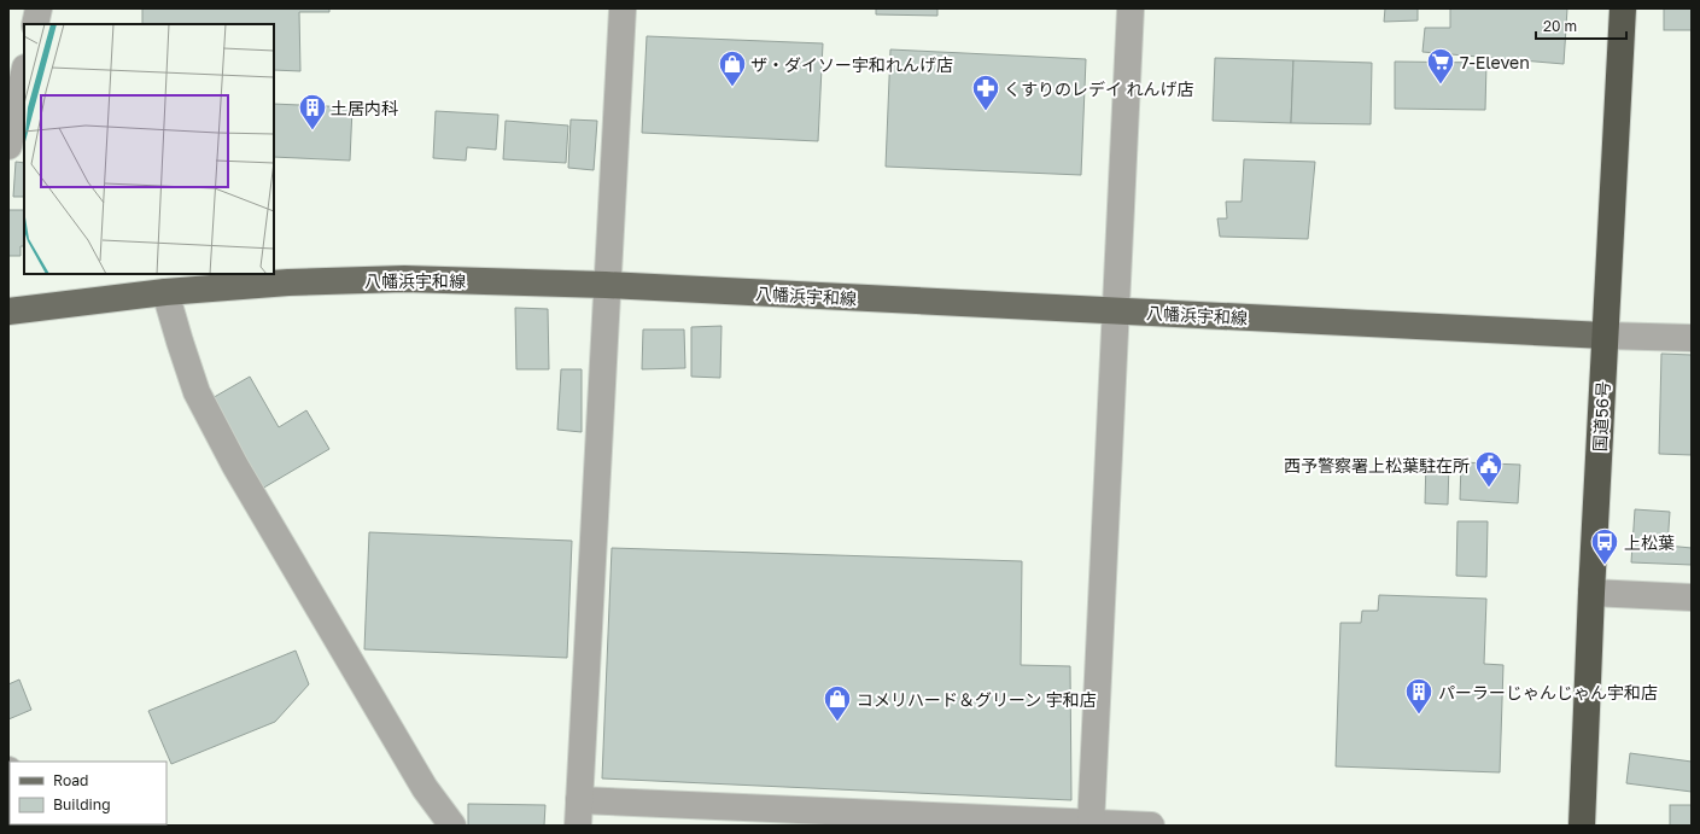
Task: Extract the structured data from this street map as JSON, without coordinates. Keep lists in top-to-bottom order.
{
  "streets": {
    "highway": ["国道56号"],
    "main road": ["八幡浜宇和線"]
  },
  "crossings": [
    ["八幡浜宇和線", "国道56号"]
  ],
  "places": {
    "supermarket": ["7-Eleven"],
    "shop": ["ザ・ダイソー宇和れんげ店", "コメリハード＆グリーン 宇和店"],
    "pharmacy": ["くすりのレデイ れんげ店"],
    "building": ["土居内科", "パーラーじゃんじゃん宇和店"],
    "public building": ["西予警察署上松葉駐在所"],
    "bus stop": ["上松葉"]
  },
  "legend": ["Road", "Building"],
  "scale_bar": "20 m"
}
